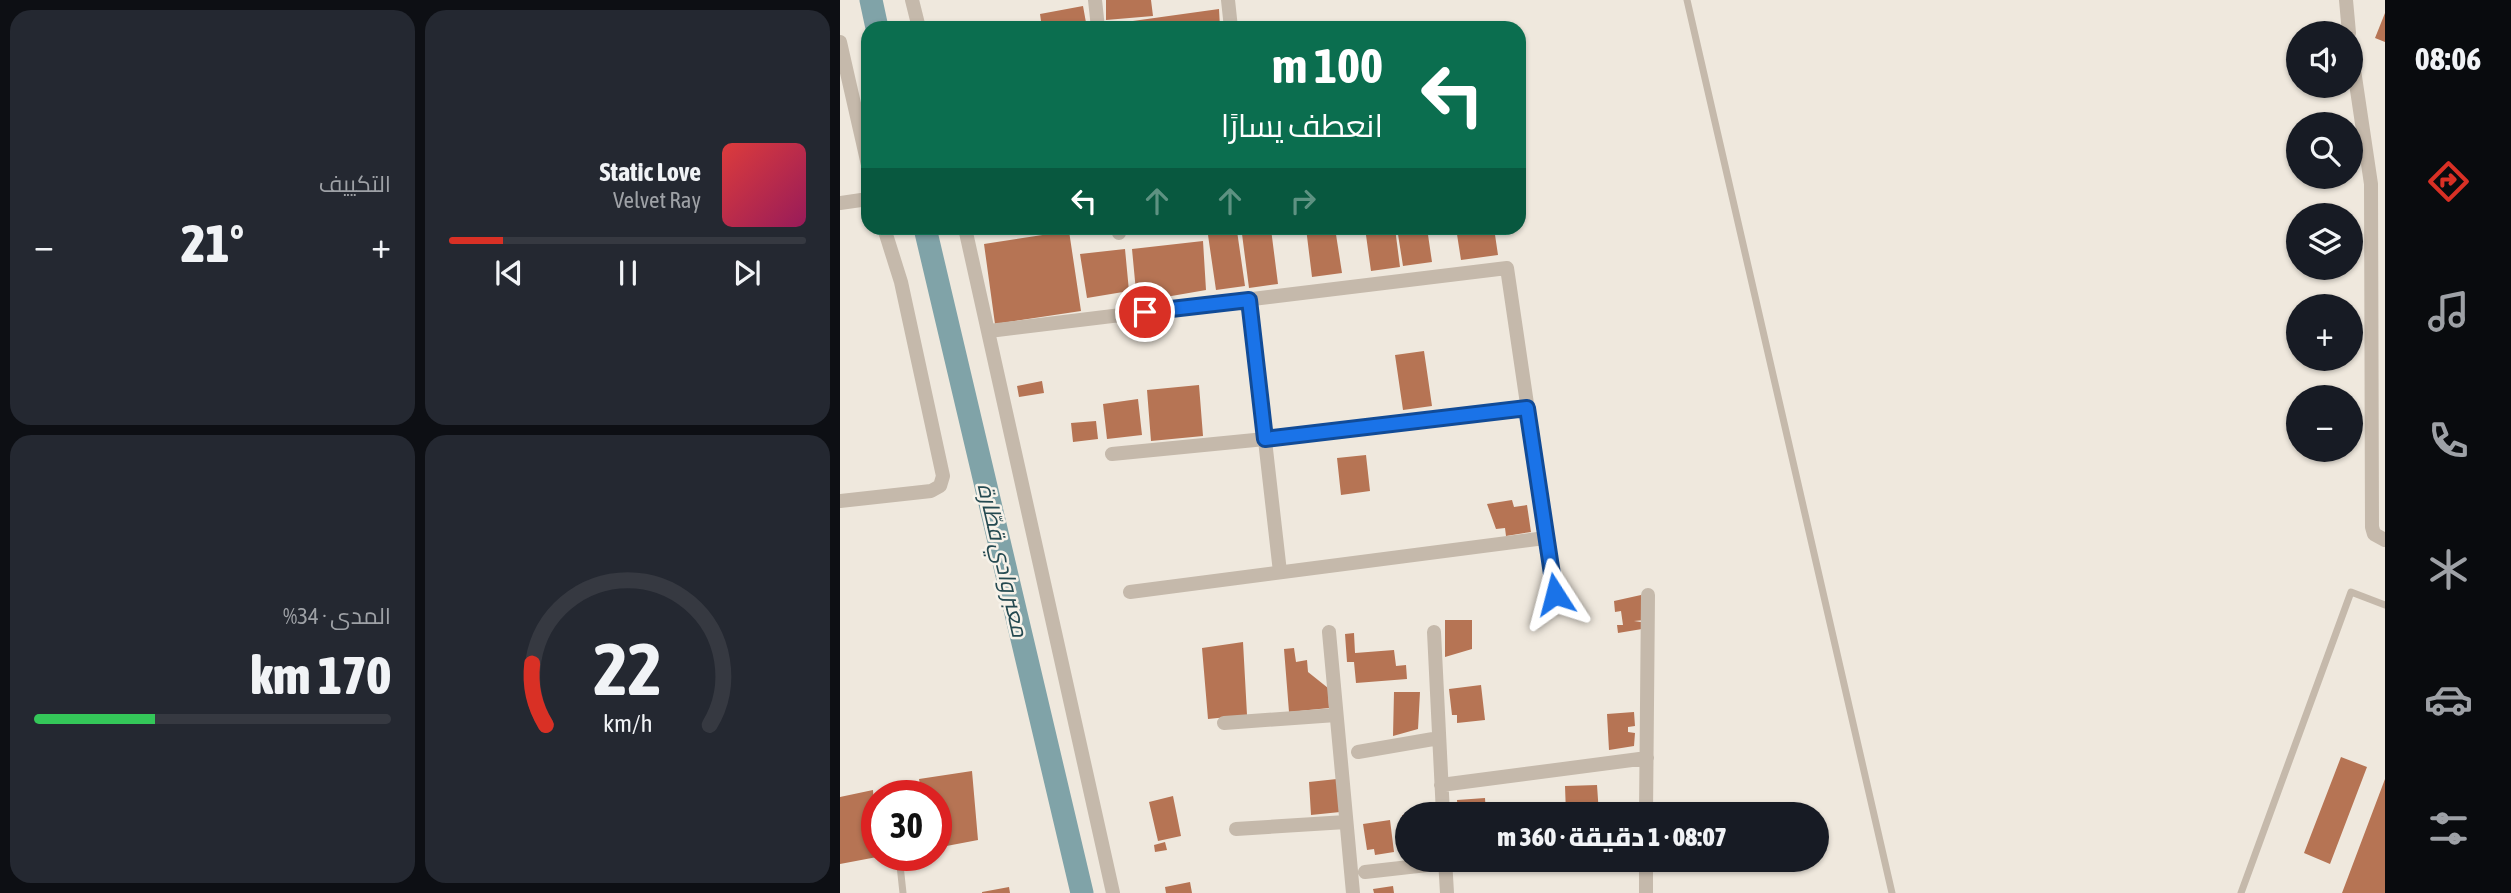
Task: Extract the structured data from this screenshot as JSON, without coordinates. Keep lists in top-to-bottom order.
{
  "water": ["معبر وادي قطّارة"],
  "page": {
    "tabs": "08:06",
    "tile": [
      "التكييف",
      ["المدى · 34%", "170 km"]
    ],
    "map_buttons": ["+", "−"],
    "turn": ["100 m", "انعطف يسارًا"],
    "song": ["Static Love", "Velvet Ray"],
    "heat": ["−", "21°", "+"],
    "limit": "30",
    "trip": "08:07 · 1 دقيقة · 360 m",
    "gauge": ["22", "km/h"]
  }
}
